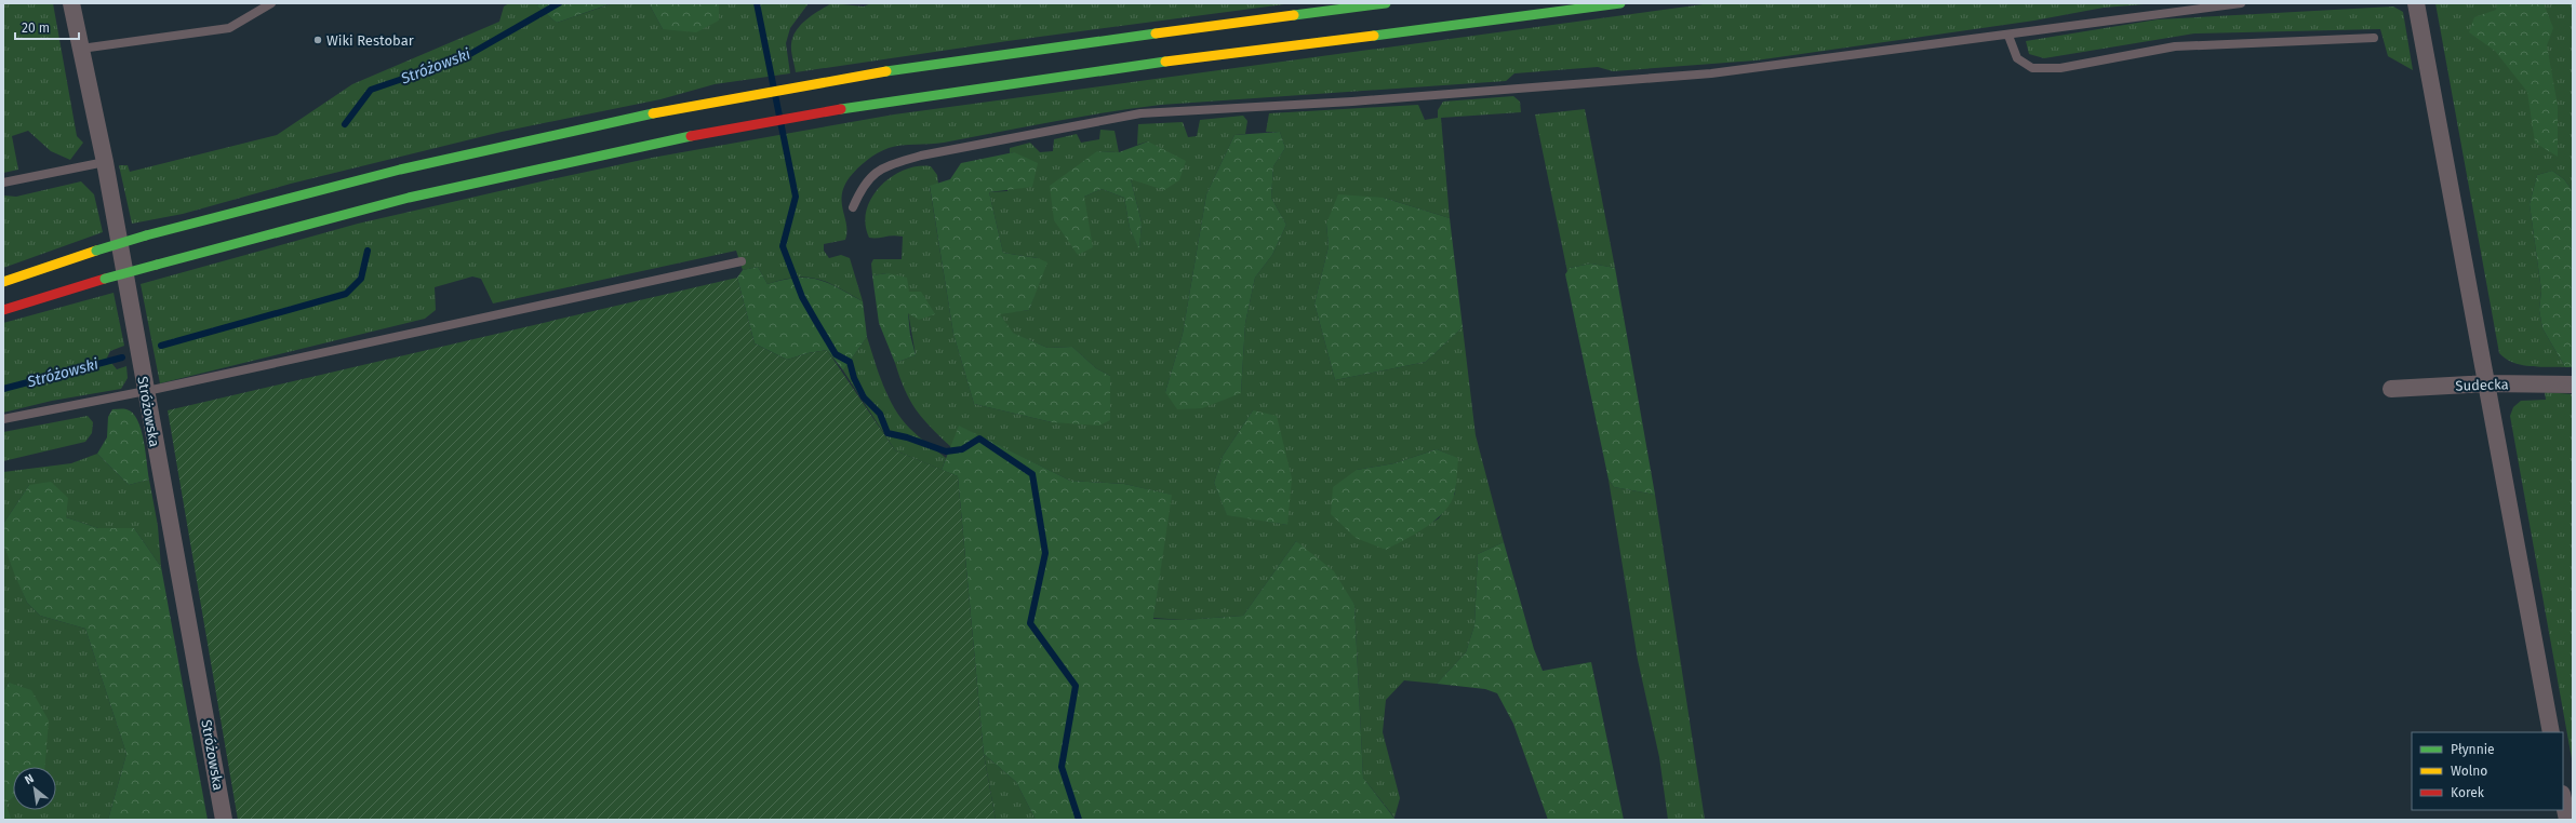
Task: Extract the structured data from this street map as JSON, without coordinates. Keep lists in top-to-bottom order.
{
  "streets": {
    "street": ["Sudecka", "Stróżowska"]
  },
  "water": ["Stróżowski"],
  "places": ["Wiki Restobar"],
  "legend": ["Płynnie", "Wolno", "Korek"],
  "scale_bar": "20 m",
  "north": "top left"
}
